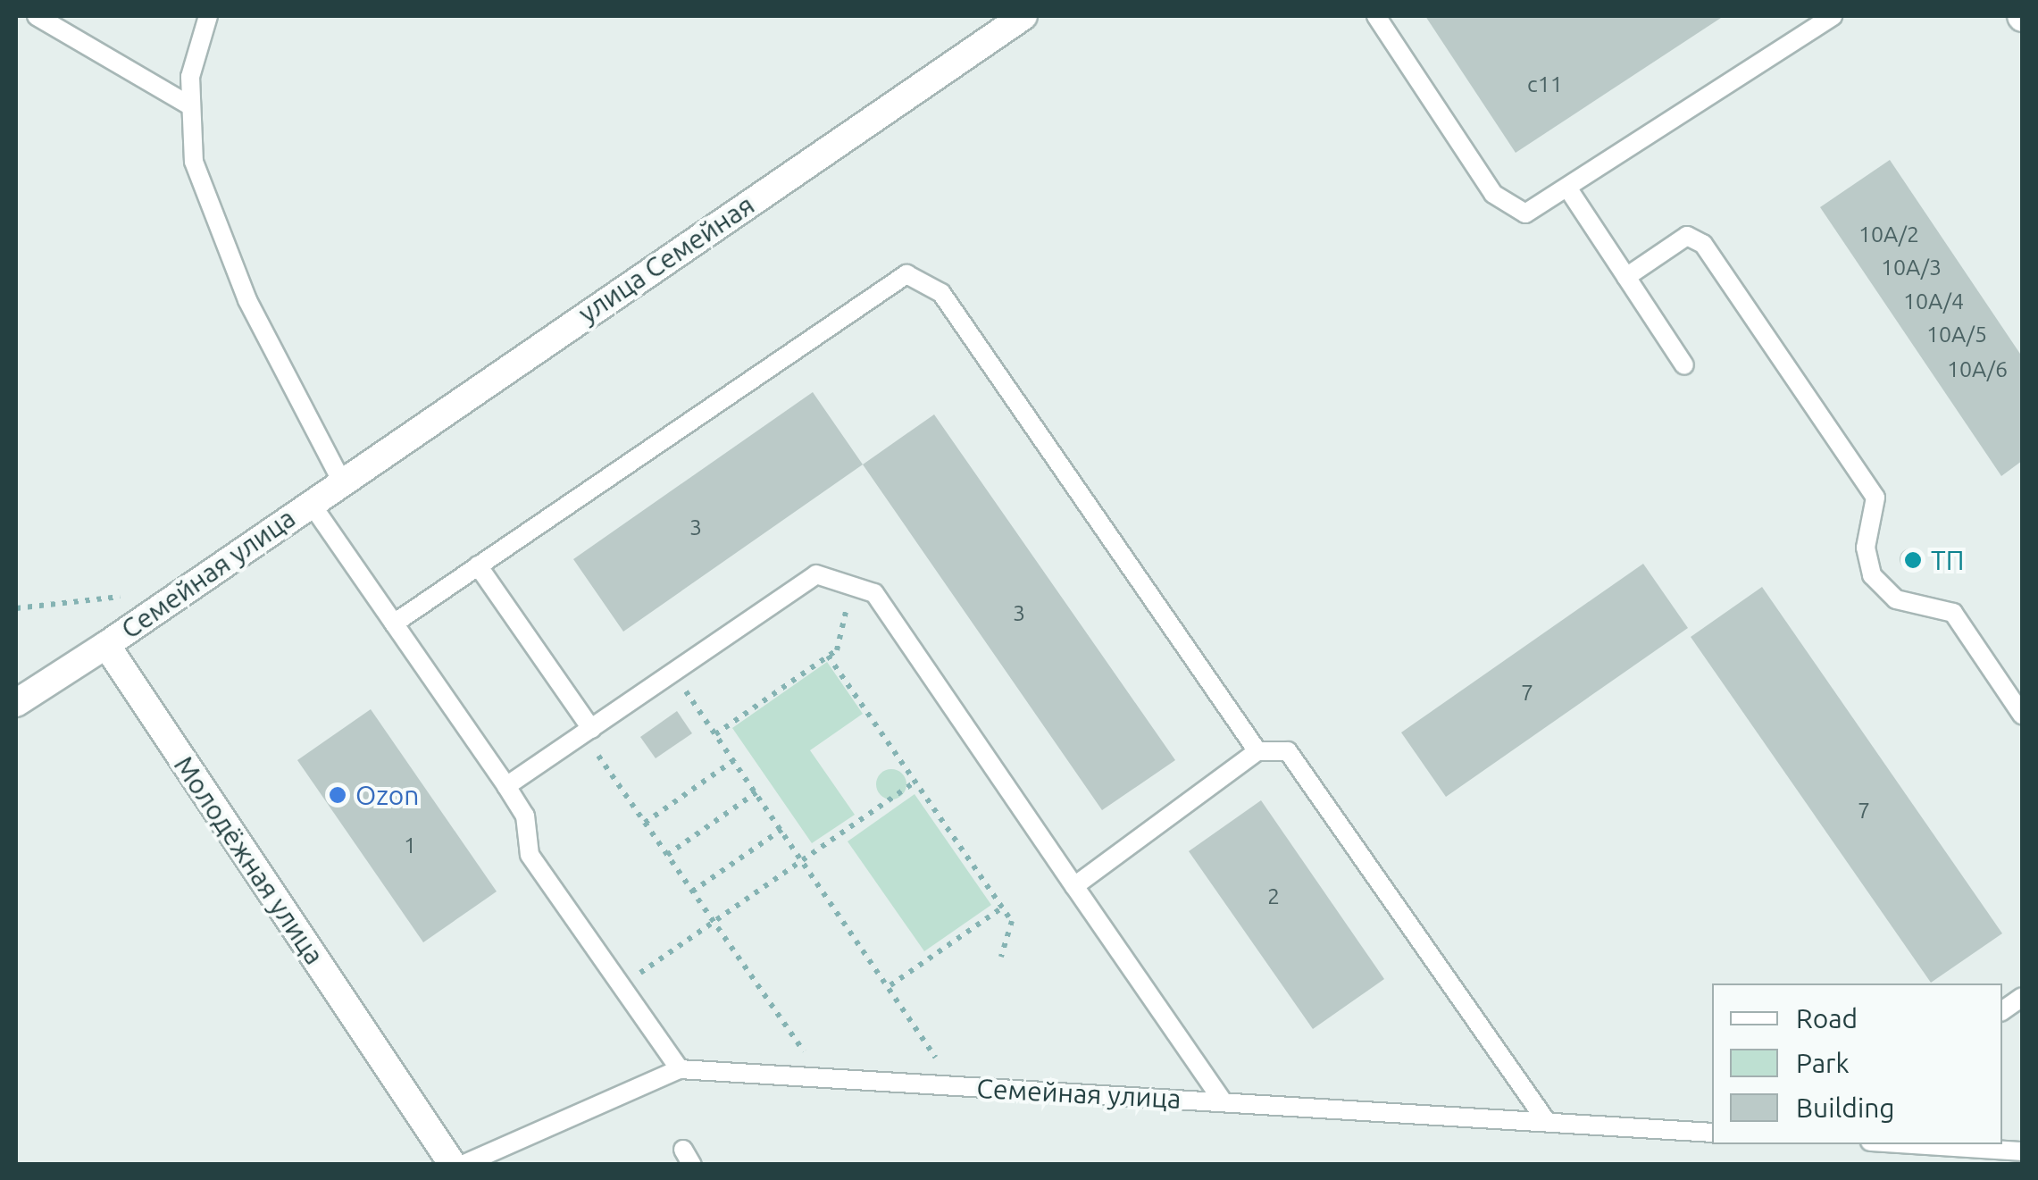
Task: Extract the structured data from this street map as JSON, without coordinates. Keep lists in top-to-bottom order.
{
  "streets": {
    "street": ["улица Семейная", "Семейная улица", "Молодёжная улица"]
  },
  "crossings": [
    ["улица Семейная", "Семейная улица"],
    ["Семейная улица", "Молодёжная улица"]
  ],
  "places": ["ТП", "Ozon"],
  "house_numbers": [
    "с11",
    "10А/2",
    "10А/3",
    "10А/4",
    "10А/5",
    "10А/6",
    "3",
    "3",
    "7",
    "7",
    "1",
    "2"
  ],
  "legend": ["Road", "Park", "Building"]
}
